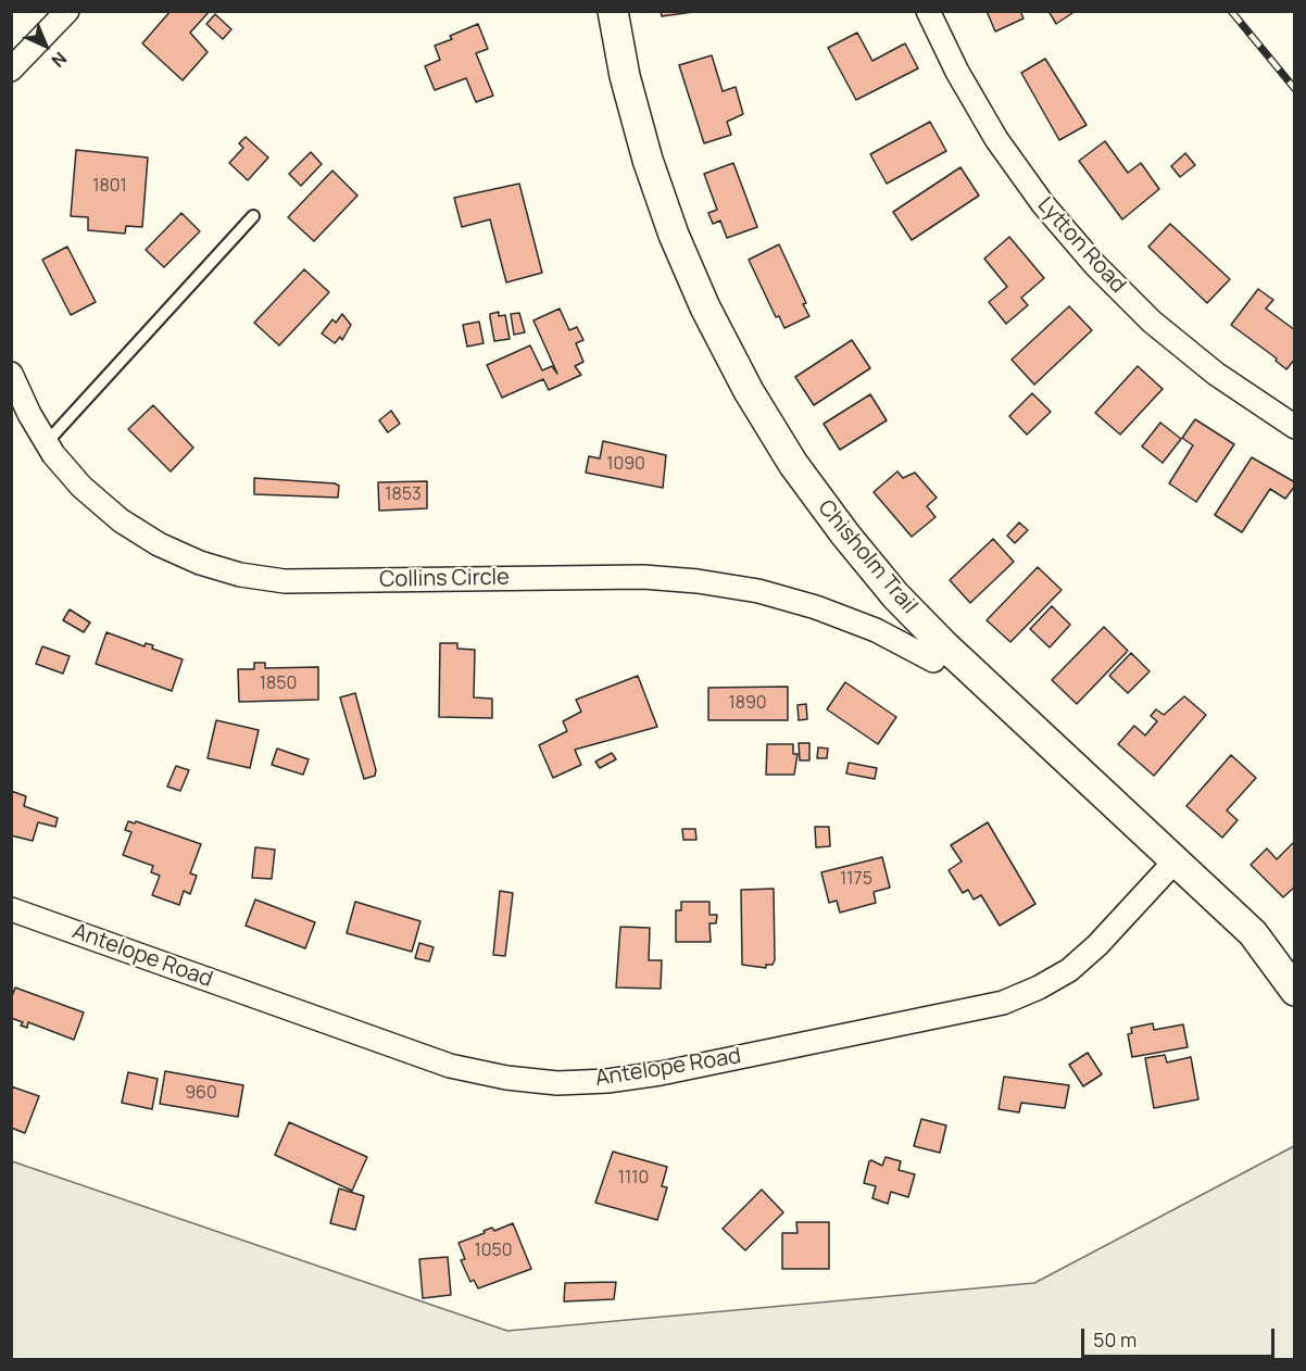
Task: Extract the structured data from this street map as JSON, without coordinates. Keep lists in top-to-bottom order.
{
  "streets": {
    "street": [
      "Lytton Road",
      "Chisholm Trail",
      "Collins Circle",
      "Antelope Road"
    ]
  },
  "crossings": [
    ["Chisholm Trail", "Collins Circle"],
    ["Chisholm Trail", "Antelope Road"]
  ],
  "house_numbers": [
    "1801",
    "1090",
    "1853",
    "1850",
    "1890",
    "1175",
    "960",
    "1110",
    "1050"
  ],
  "scale_bar": "50 m",
  "north": "bottom right"
}
